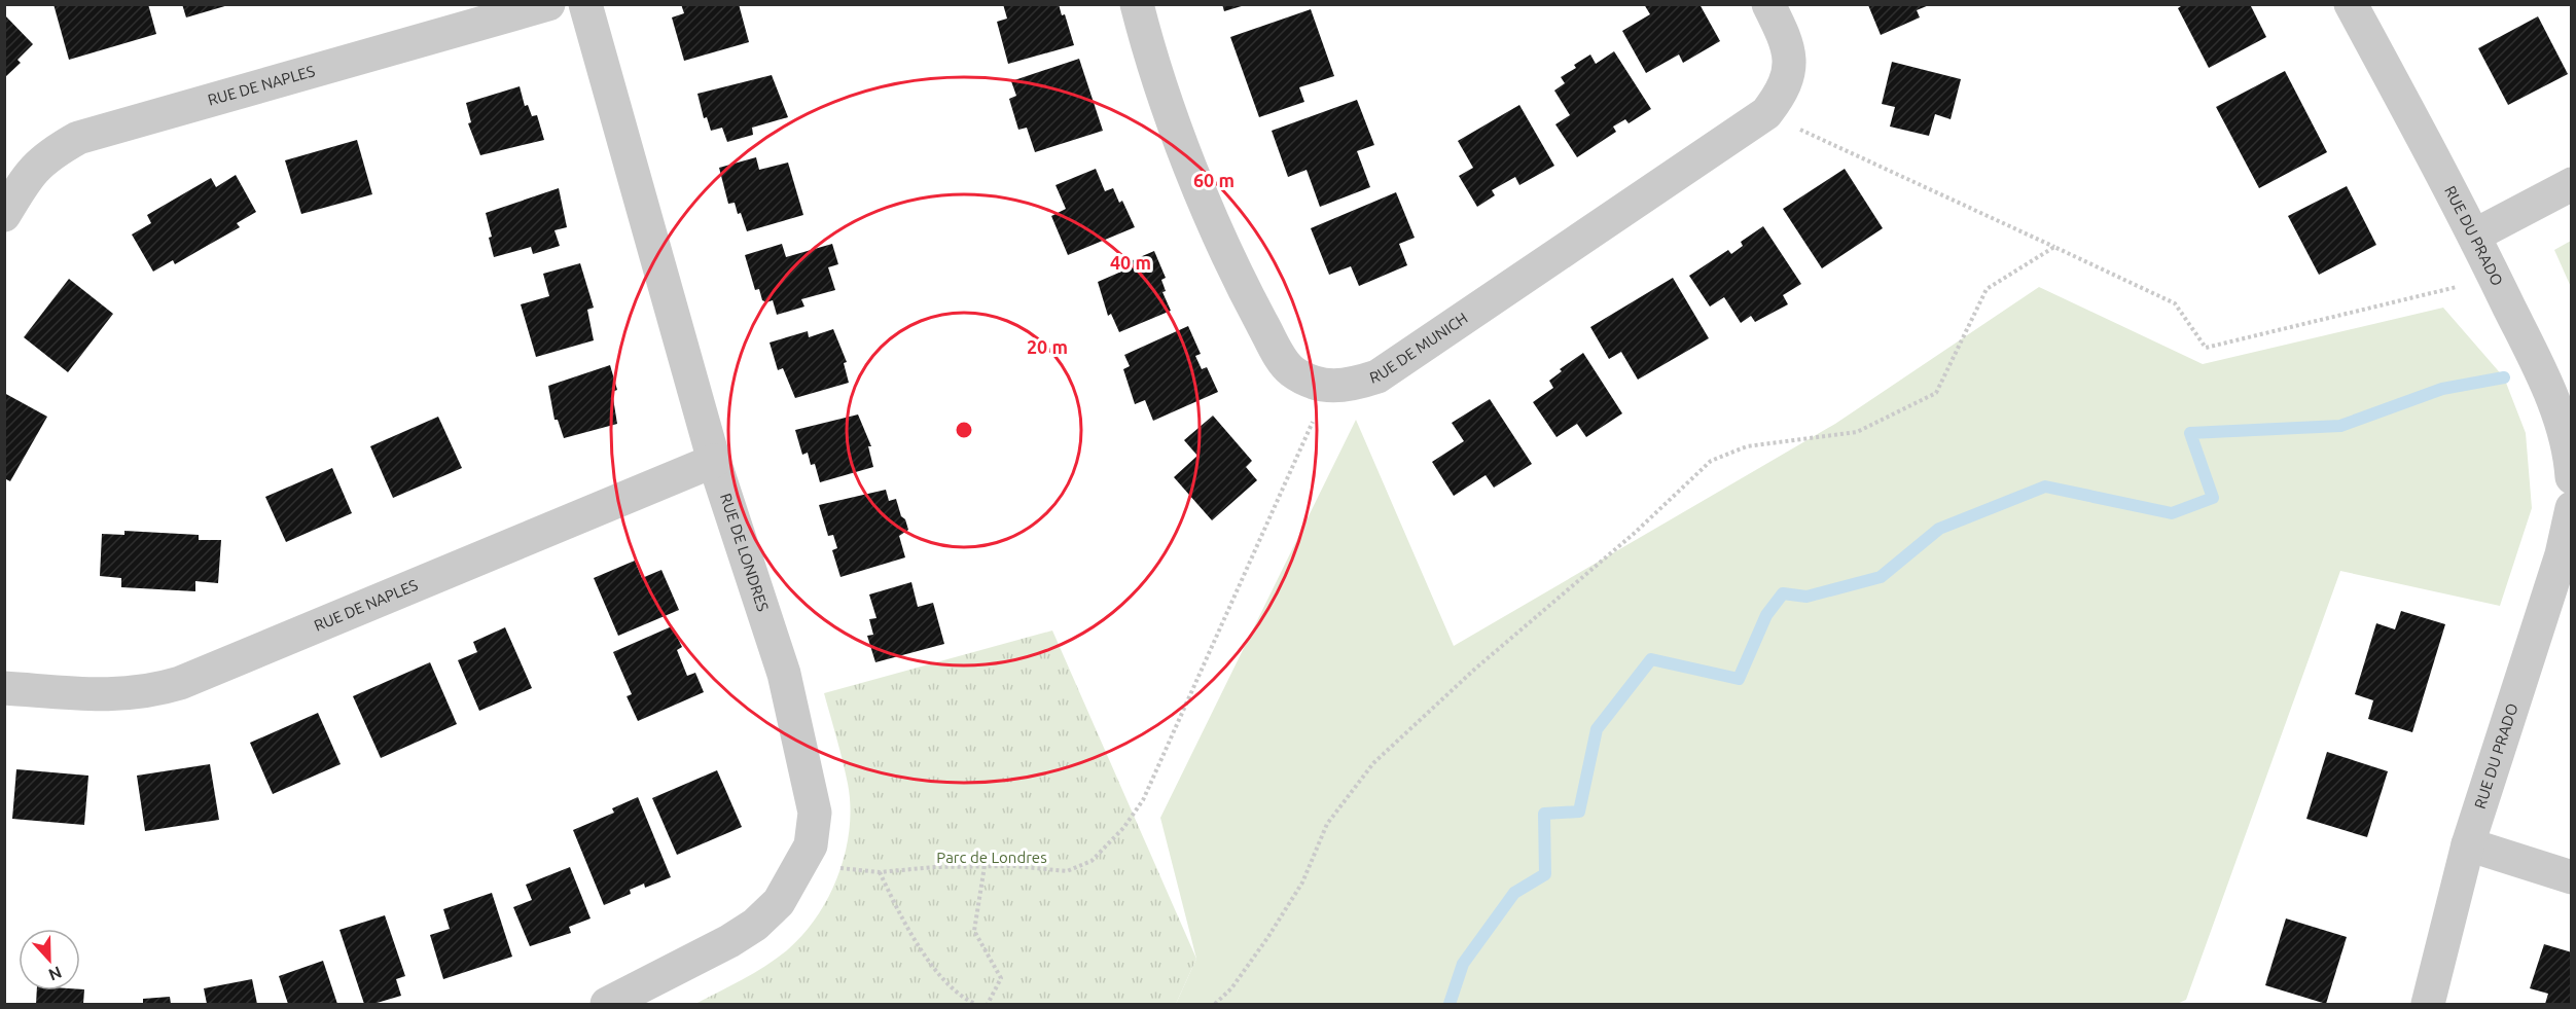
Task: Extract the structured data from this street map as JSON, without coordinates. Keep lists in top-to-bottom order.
{
  "streets": {
    "street": [
      "RUE DE NAPLES",
      "RUE DU PRADO",
      "RUE DE MUNICH",
      "RUE DE LONDRES"
    ]
  },
  "crossings": [
    ["RUE DE NAPLES", "RUE DE LONDRES"]
  ],
  "parks": ["Parc de Londres"],
  "north": "bottom",
  "rings": ["60 m", "40 m", "20 m"]
}
